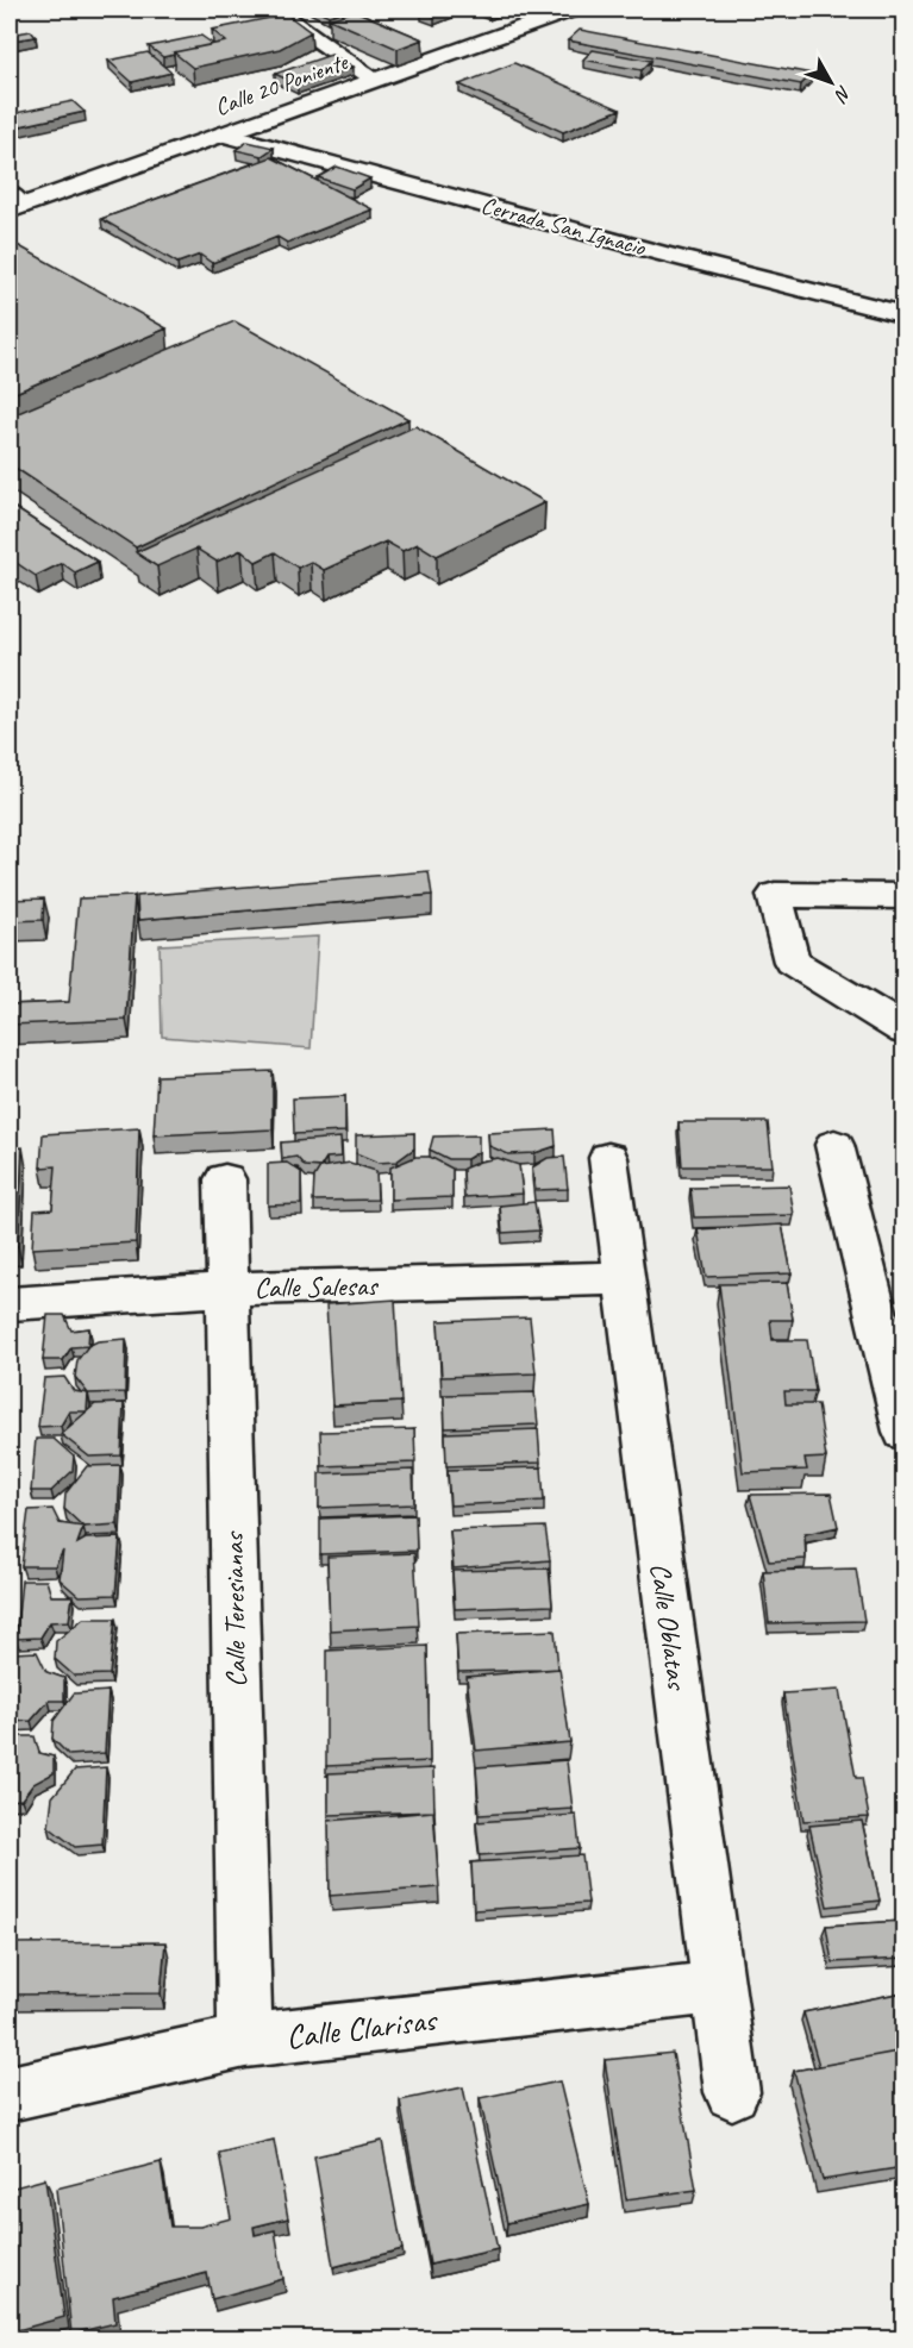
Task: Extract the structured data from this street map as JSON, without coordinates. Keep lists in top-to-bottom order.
{
  "streets": {
    "street": [
      "Calle 20 Poniente",
      "Cerrada San Ignacio",
      "Calle Salesas",
      "Calle Teresianas",
      "Calle Oblatas",
      "Calle Clarisas"
    ]
  },
  "crossings": [
    ["Calle 20 Poniente", "Cerrada San Ignacio"],
    ["Calle Salesas", "Calle Teresianas"],
    ["Calle Salesas", "Calle Oblatas"],
    ["Calle Teresianas", "Calle Clarisas"],
    ["Calle Oblatas", "Calle Clarisas"]
  ],
  "north": "bottom right"
}
